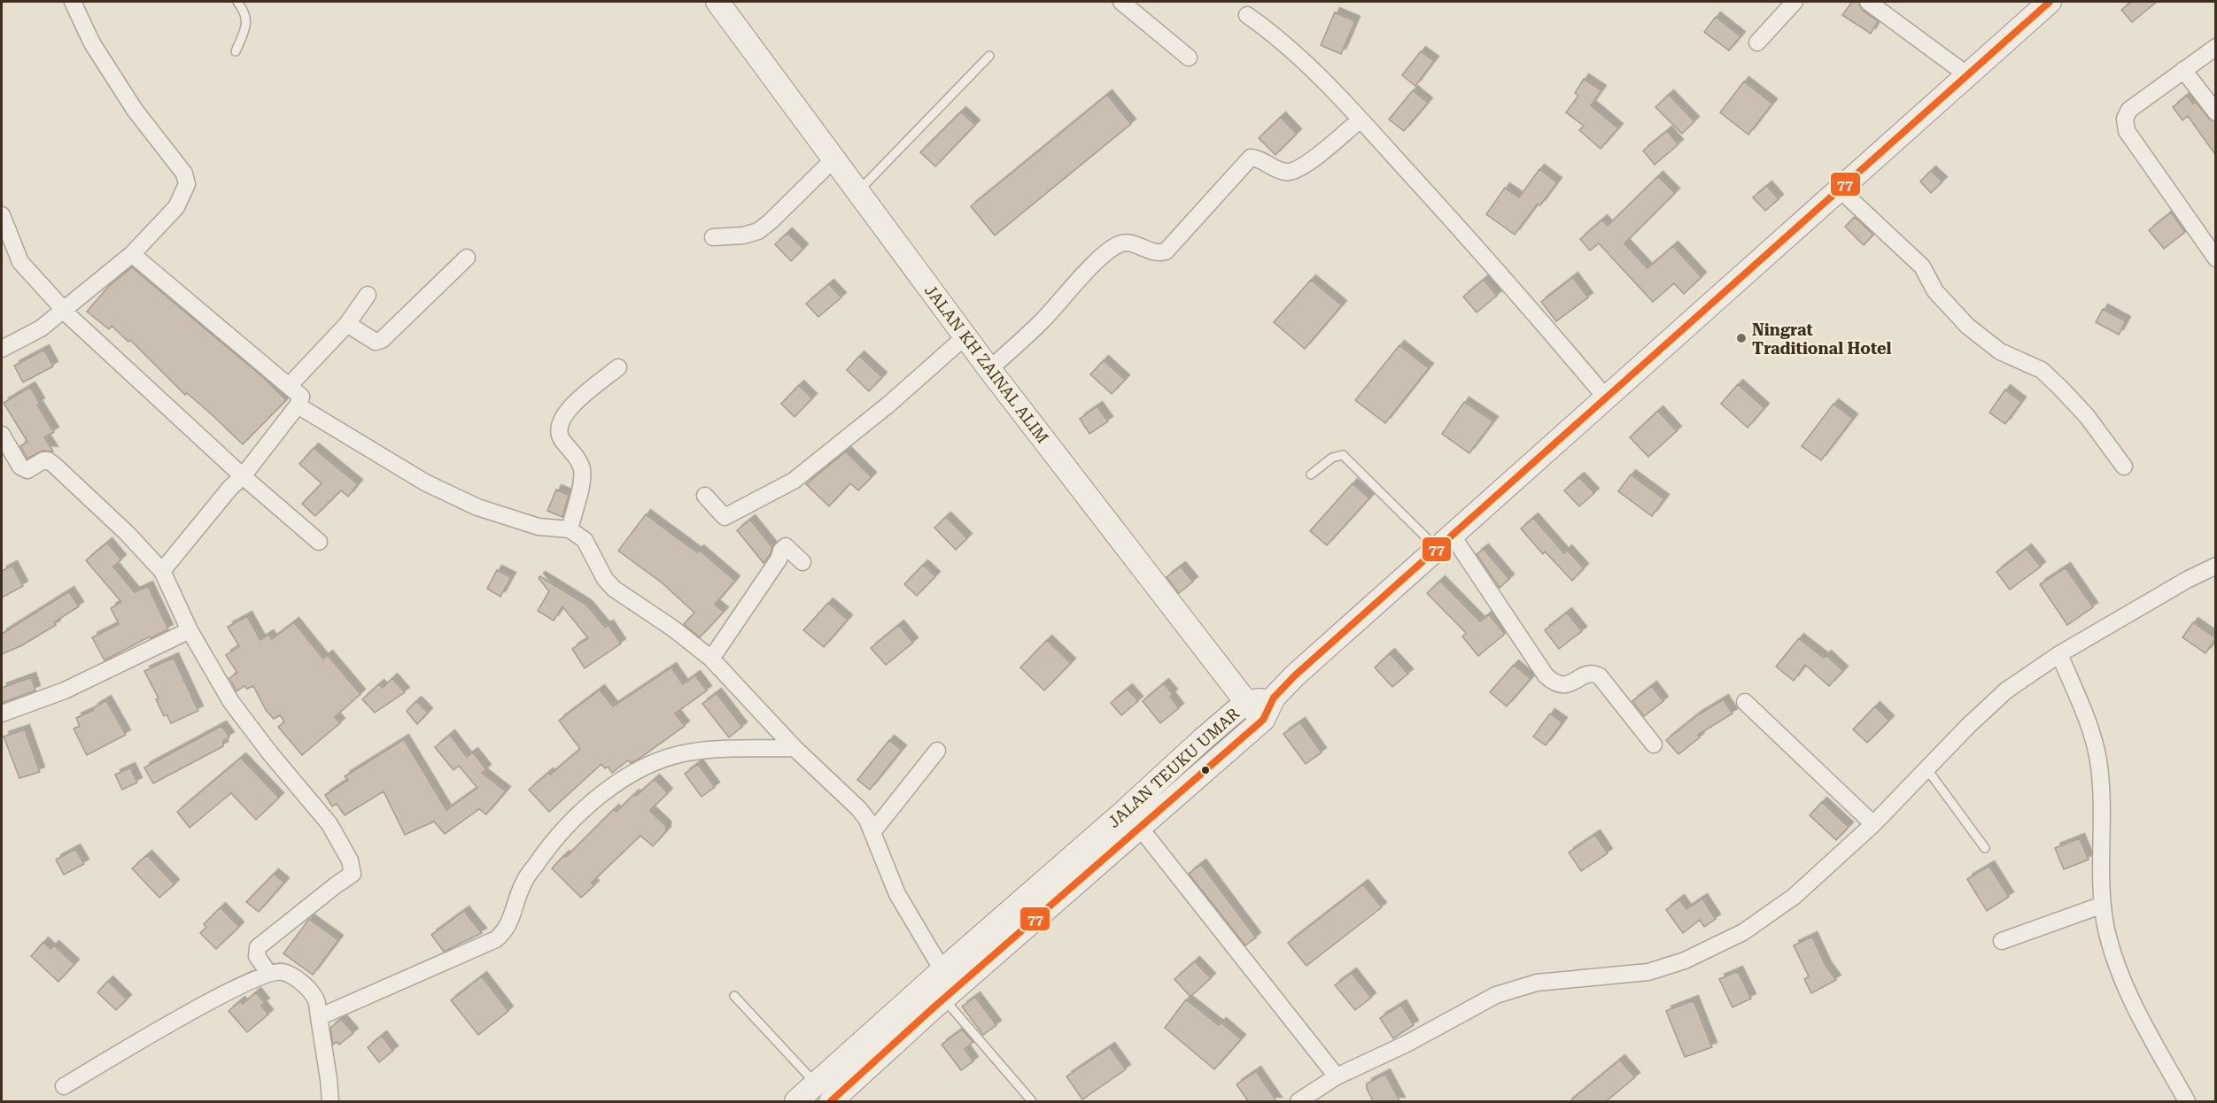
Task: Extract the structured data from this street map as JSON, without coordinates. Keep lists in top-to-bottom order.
{
  "streets": {
    "main road": ["JALAN KH ZAINAL ALIM", "JALAN TEUKU UMAR"]
  },
  "crossings": [
    ["JALAN KH ZAINAL ALIM", "JALAN TEUKU UMAR"]
  ],
  "places": ["Ningrat Traditional Hotel"],
  "lines": ["transit line 77"]
}
